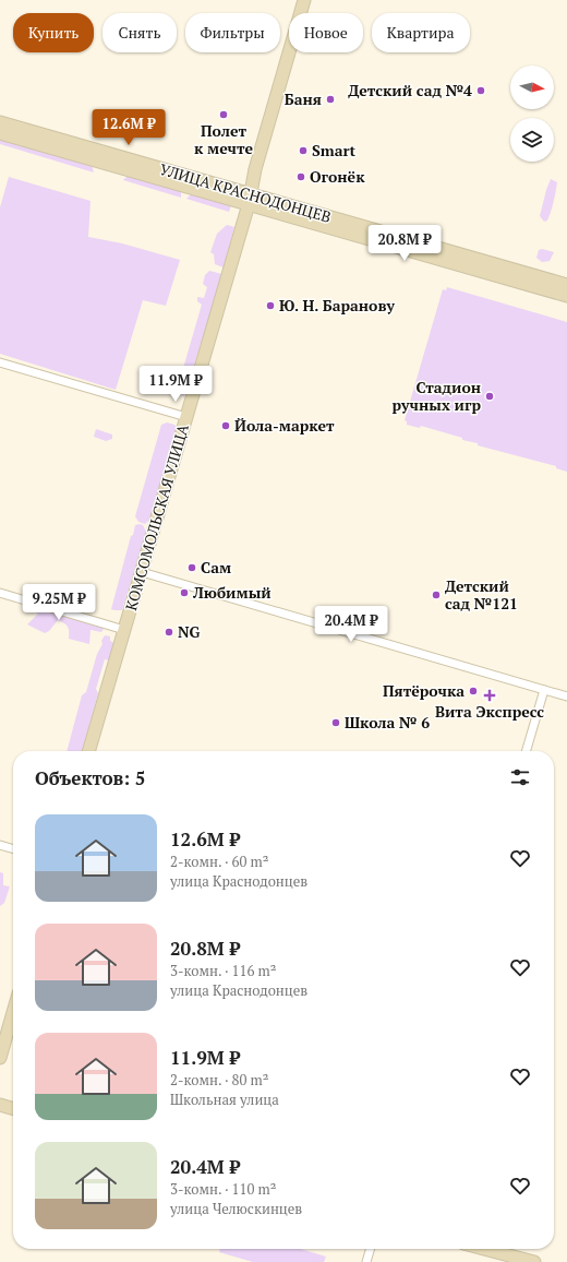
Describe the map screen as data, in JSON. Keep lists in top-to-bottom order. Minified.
{"streets":{"main road":["УЛИЦА КРАСНОДОНЦЕВ","КОМСОМОЛЬСКАЯ УЛИЦА"]},"crossings":[["УЛИЦА КРАСНОДОНЦЕВ","КОМСОМОЛЬСКАЯ УЛИЦА"]],"places":{"other":["Детский сад №4","Баня","Полет к мечте","Smart","Огонёк","Ю. Н. Баранову","Стадион ручных игр","Йола-маркет","Сам","Любимый","Детский сад №121","NG","Пятёрочка","Школа № 6"],"health":["Вита Экспресс"]},"north":"right","page":{"chip":["Купить","Снять","Фильтры","Новое","Квартира"],"price":["12.6M ₽","20.8M ₽","11.9M ₽","9.25M ₽","20.4M ₽"],"heading":"Объектов: 5","list":[{"name":"12.6M ₽","note":"2-комн. · 60 m² · улица Краснодонцев"},{"name":"20.8M ₽","note":"3-комн. · 116 m² · улица Краснодонцев"},{"name":"11.9M ₽","note":"2-комн. · 80 m² · Школьная улица"},{"name":"20.4M ₽","note":"3-комн. · 110 m² · улица Челюскинцев"}]}}
